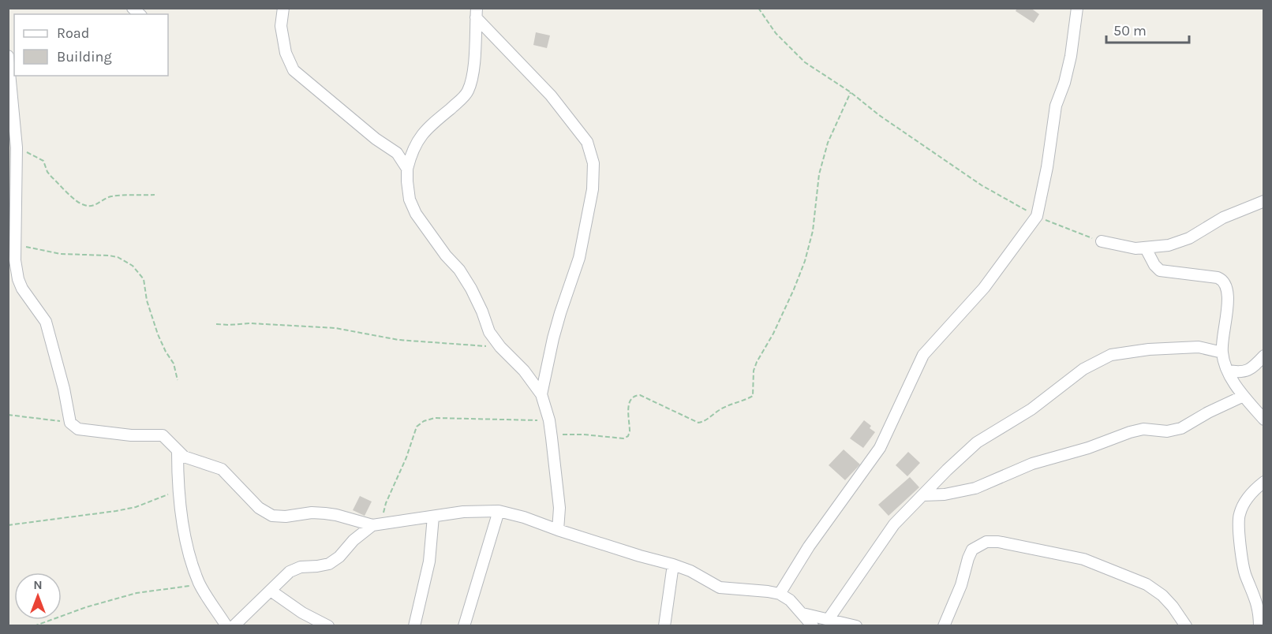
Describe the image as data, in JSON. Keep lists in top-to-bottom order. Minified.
{"legend":["Road","Building"],"scale_bar":"50 m","north":"top"}
